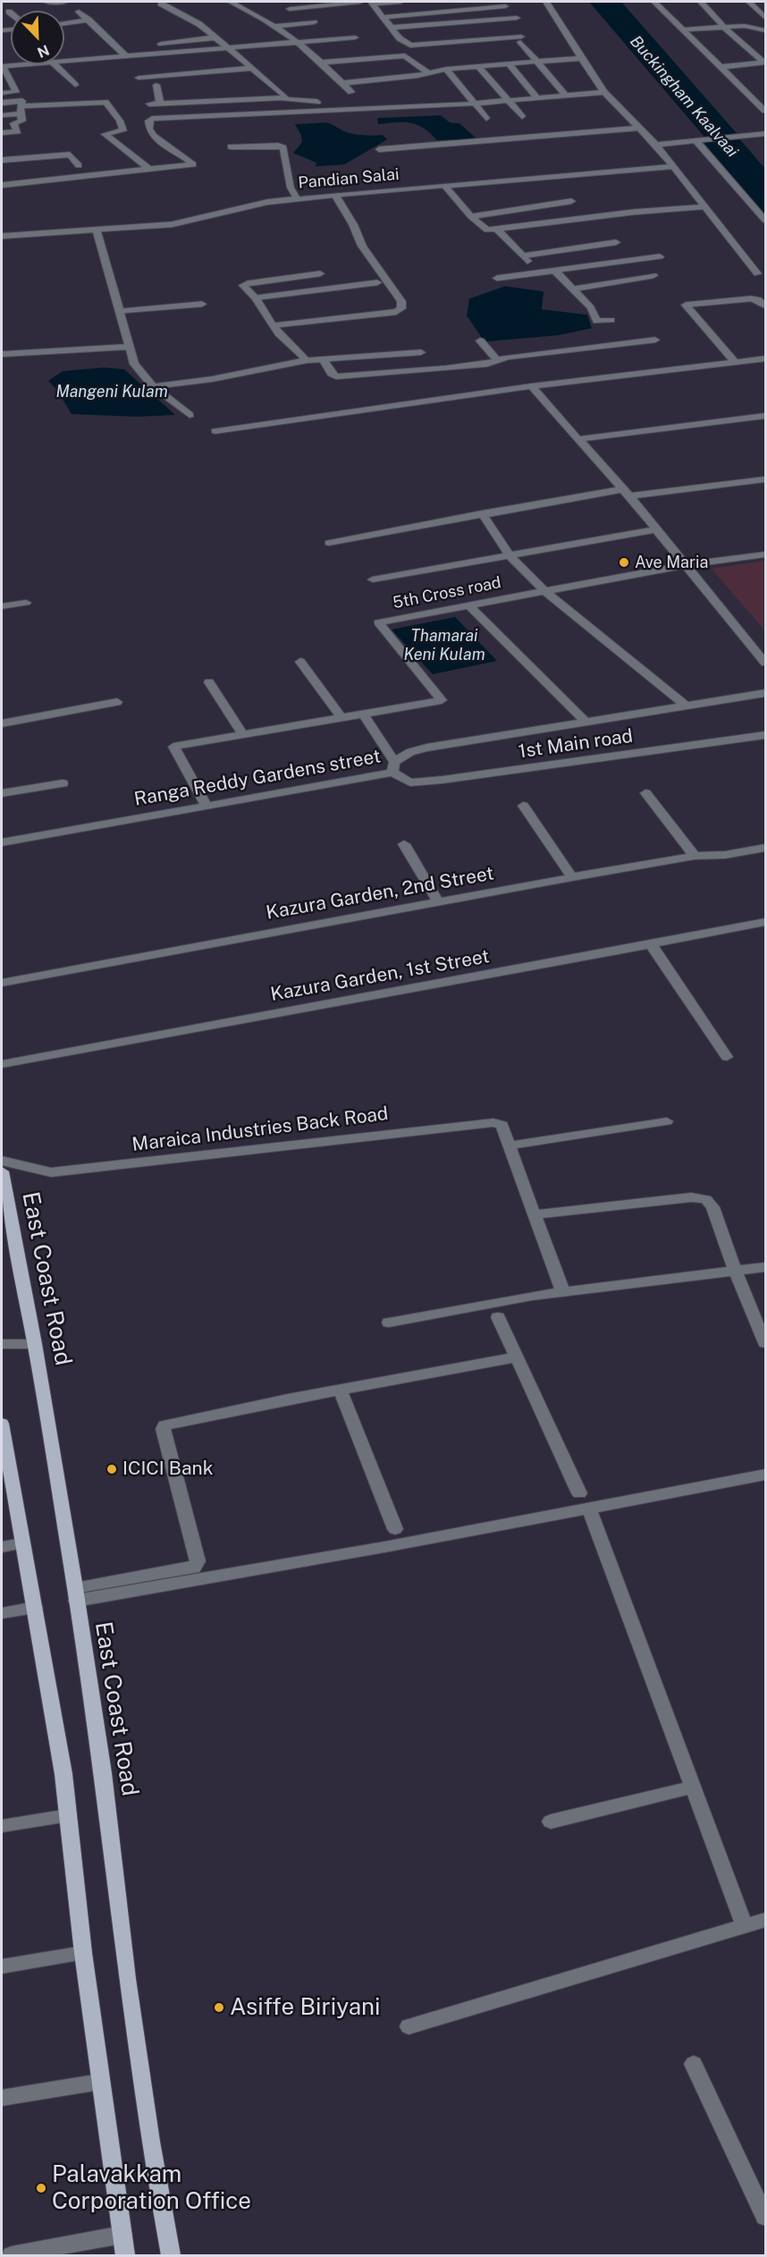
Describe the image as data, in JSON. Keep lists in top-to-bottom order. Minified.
{"streets":{"main road":["East Coast Road"],"street":["Pandian Salai","5th Cross road","1st Main road","Ranga Reddy Gardens street","Kazura Garden, 2nd Street","Kazura Garden, 1st Street","Maraica Industries Back Road"]},"crossings":[["5th Cross road","Ranga Reddy Gardens street"],["1st Main road","Ranga Reddy Gardens street"]],"water":["Buckingham Kaalvaai","Mangeni Kulam","Thamarai Keni Kulam"],"places":["Ave Maria","ICICI Bank","Asiffe Biriyani","Palavakkam Corporation Office"],"north":"bottom right"}
